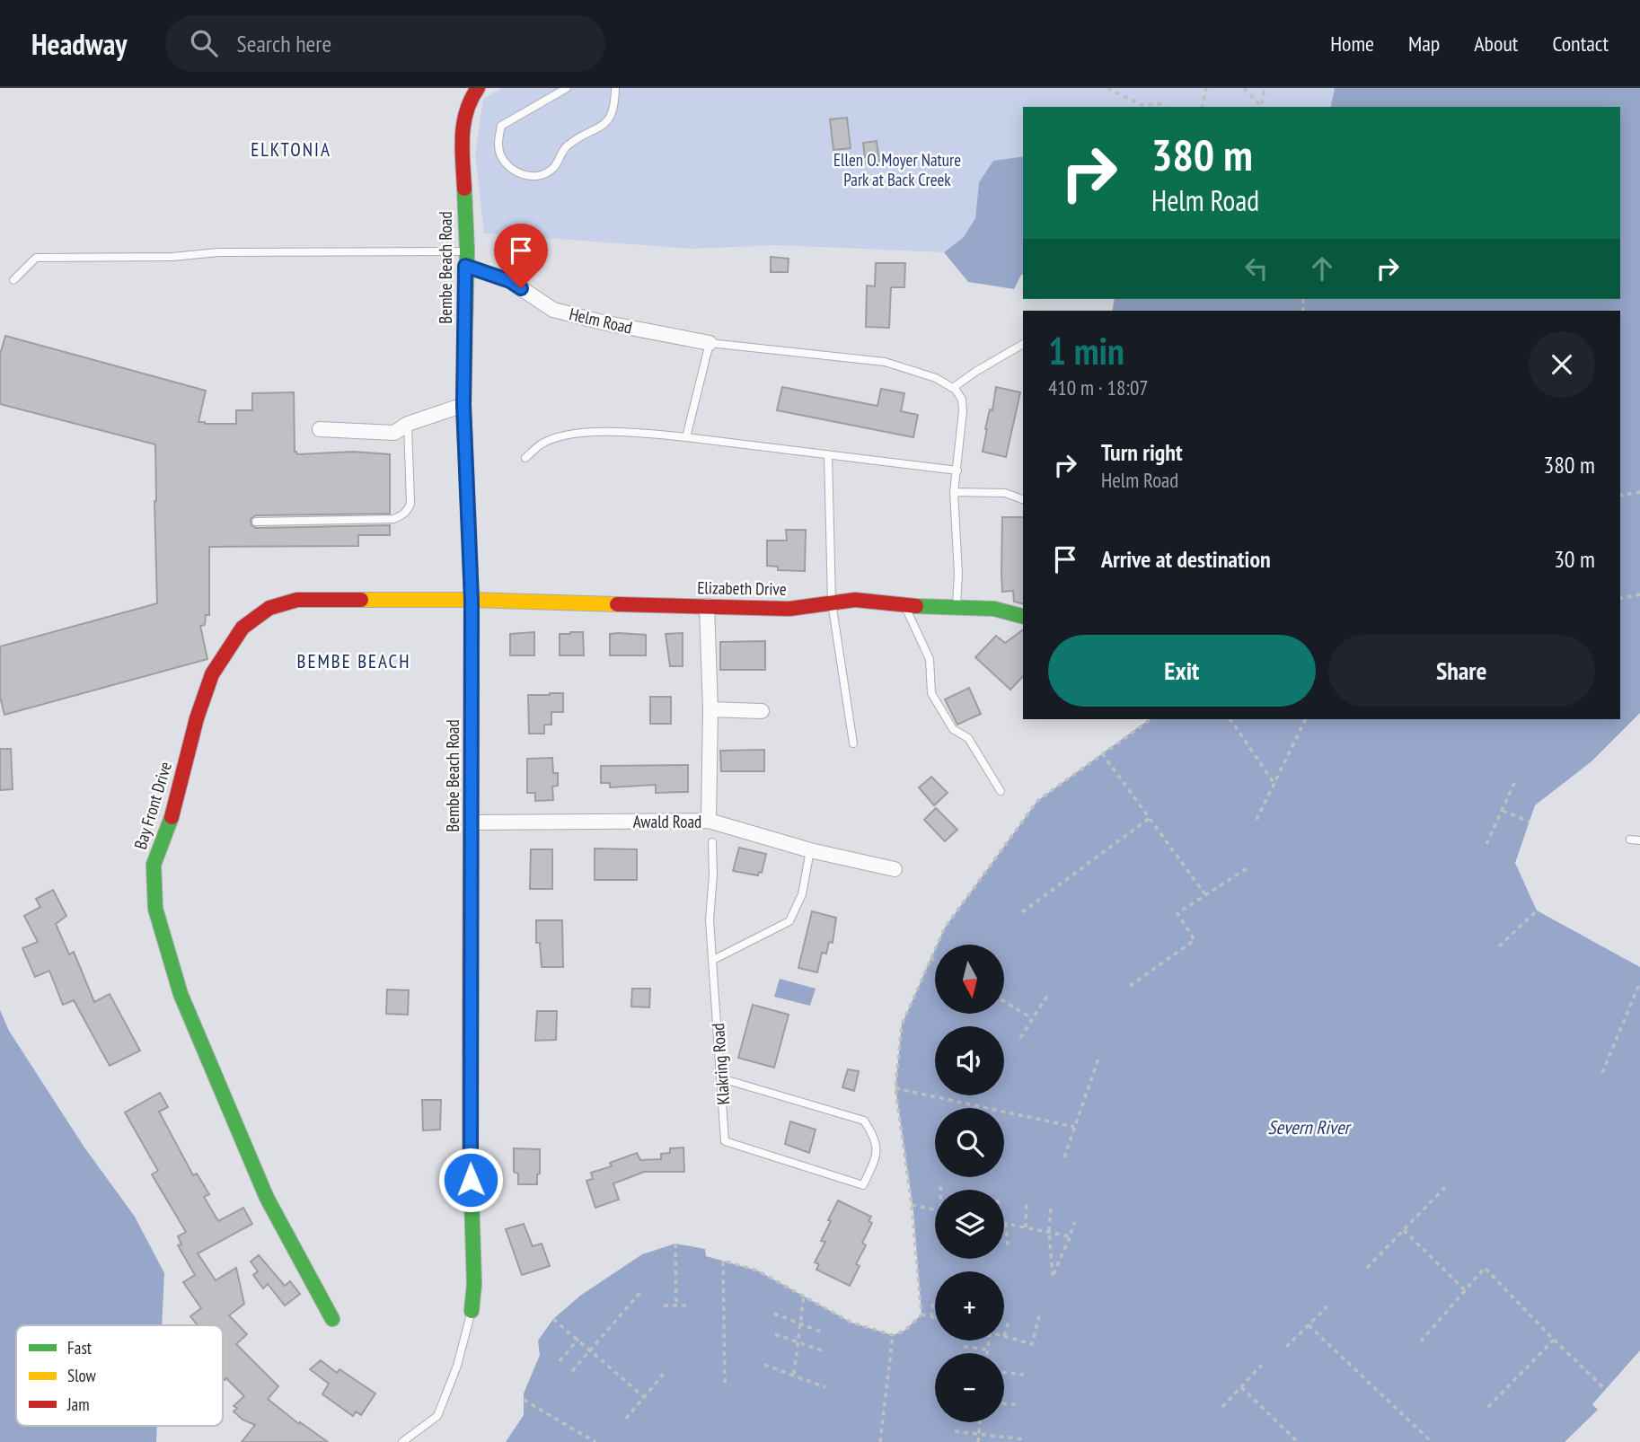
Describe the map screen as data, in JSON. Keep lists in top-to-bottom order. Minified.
{"streets":{"street":["Bembe Beach Road","Helm Road","Elizabeth Drive","Bay Front Drive","Awald Road"],"lane":["Klakring Road"]},"crossings":[["Bembe Beach Road","Helm Road"],["Bembe Beach Road","Elizabeth Drive"],["Bembe Beach Road","Bay Front Drive"],["Bembe Beach Road","Awald Road"],["Elizabeth Drive","Bay Front Drive"]],"districts":["ELKTONIA","BEMBE BEACH"],"water":["Severn River"],"parks":["Ellen O. Moyer Nature Park at Back Creek"],"legend":["Fast","Slow","Jam"],"north":"bottom","page":{"header":"Headway","search":"Search here","nav":["Home","Map","About","Contact"],"turn":["380 m","Helm Road"],"heading":["1 min","410 m · 18:07"],"list":[{"name":"Turn right","note":"Helm Road","value":"380 m"},{"name":"Arrive at destination","value":"30 m"}],"buttons":["Exit","Share"],"map_buttons":["+","−"]}}
